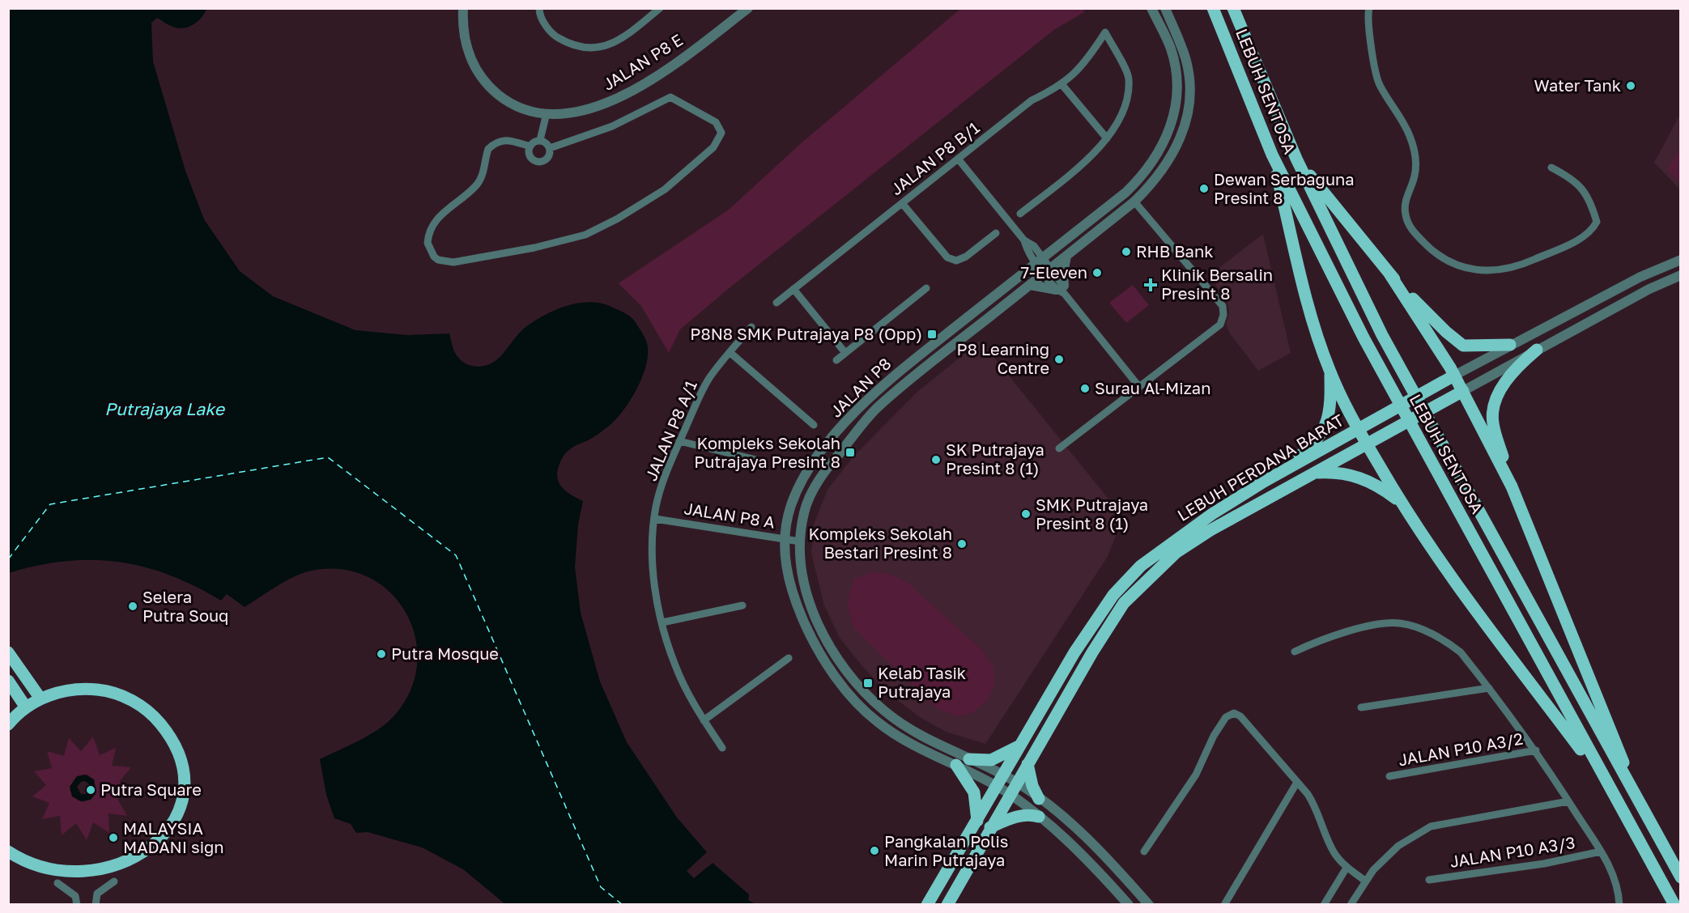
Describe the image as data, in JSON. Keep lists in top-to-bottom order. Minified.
{"streets":{"main road":["LEBUH SENTOSA","LEBUH PERDANA BARAT"],"street":["JALAN P8 E","JALAN P8 B/1","JALAN P8","JALAN P8 A/1","JALAN P8 A","JALAN P10 A3/2","JALAN P10 A3/3"]},"crossings":[["JALAN P8","LEBUH PERDANA BARAT"],["JALAN P8","JALAN P8 A"],["JALAN P8 A/1","JALAN P8 A"]],"water":["Putrajaya Lake"],"places":{"other":["Water Tank","Dewan Serbaguna Presint 8","RHB Bank","7-Eleven","P8 Learning Centre","Surau Al-Mizan","SK Putrajaya Presint 8 (1)","SMK Putrajaya Presint 8 (1)","Kompleks Sekolah Bestari Presint 8","Selera Putra Souq","Putra Mosque","Putra Square","MALAYSIA MADANI sign","Pangkalan Polis Marin Putrajaya"],"health":["Klinik Bersalin Presint 8"],"transit":["P8N8 SMK Putrajaya P8 (Opp)","Kompleks Sekolah Putrajaya Presint 8","Kelab Tasik Putrajaya"]}}
